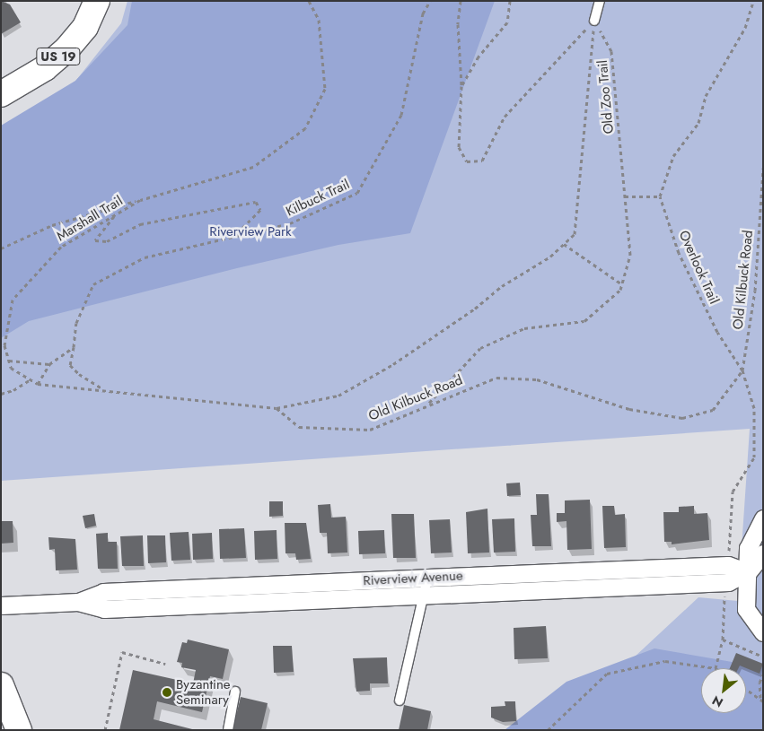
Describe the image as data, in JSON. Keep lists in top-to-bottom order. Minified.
{"streets":{"main road":["US 19"],"street":["Riverview Avenue"],"path":["Old Zoo Trail","Kilbuck Trail","Marshall Trail","Overlook Trail","Old Kilbuck Road"]},"crossings":[["Old Zoo Trail","Old Kilbuck Road"],["Overlook Trail","Old Kilbuck Road"]],"parks":["Riverview Park"],"places":["Byzantine Seminary"],"north":"bottom left"}
